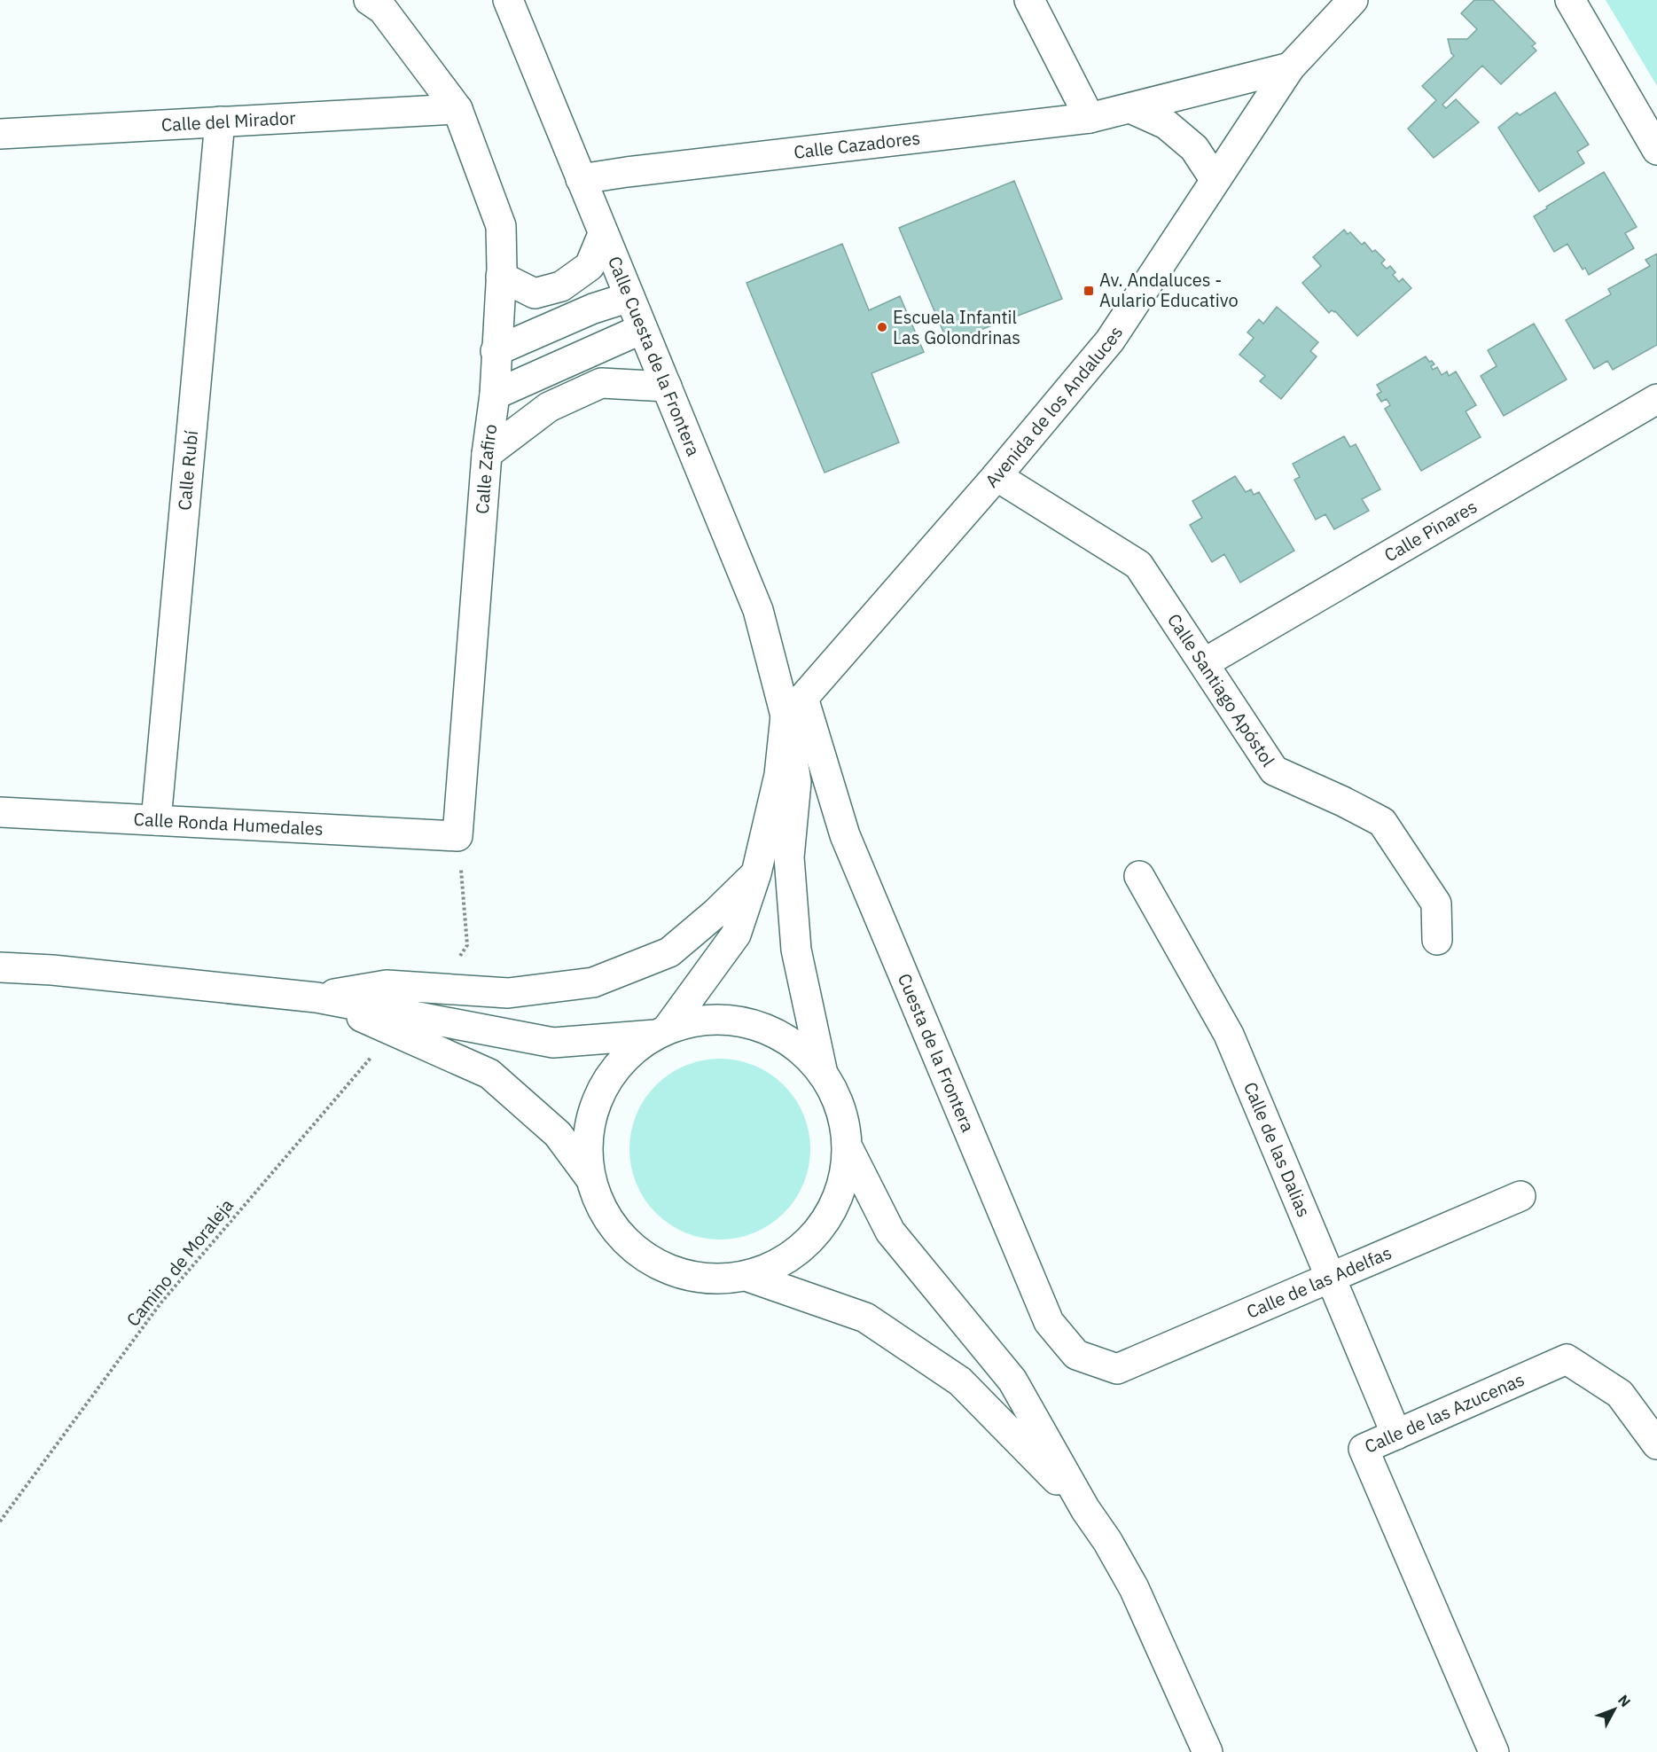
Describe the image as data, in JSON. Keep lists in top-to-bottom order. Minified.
{"streets":{"street":["Calle del Mirador","Calle Cazadores","Calle Cuesta de la Frontera","Avenida de los Andaluces","Calle Zafiro","Calle Rubí","Calle Pinares","Calle Santiago Apóstol","Calle Ronda Humedales","Cuesta de la Frontera","Calle de las Dalias","Calle de las Adelfas","Calle de las Azucenas"],"path":["Camino de Moraleja"]},"crossings":[["Calle del Mirador","Calle Zafiro"],["Calle del Mirador","Calle Rubí"],["Calle Cazadores","Calle Cuesta de la Frontera"],["Calle Cazadores","Avenida de los Andaluces"],["Calle Cuesta de la Frontera","Avenida de los Andaluces"],["Calle Cuesta de la Frontera","Cuesta de la Frontera"],["Avenida de los Andaluces","Calle Santiago Apóstol"],["Avenida de los Andaluces","Cuesta de la Frontera"],["Calle Zafiro","Calle Ronda Humedales"],["Calle Rubí","Calle Ronda Humedales"],["Calle Pinares","Calle Santiago Apóstol"],["Cuesta de la Frontera","Calle de las Adelfas"],["Calle de las Dalias","Calle de las Adelfas"],["Calle de las Dalias","Calle de las Azucenas"]],"places":{"transit":["Av. Andaluces - Aulario Educativo"],"other":["Escuela Infantil Las Golondrinas"]},"north":"top right"}
